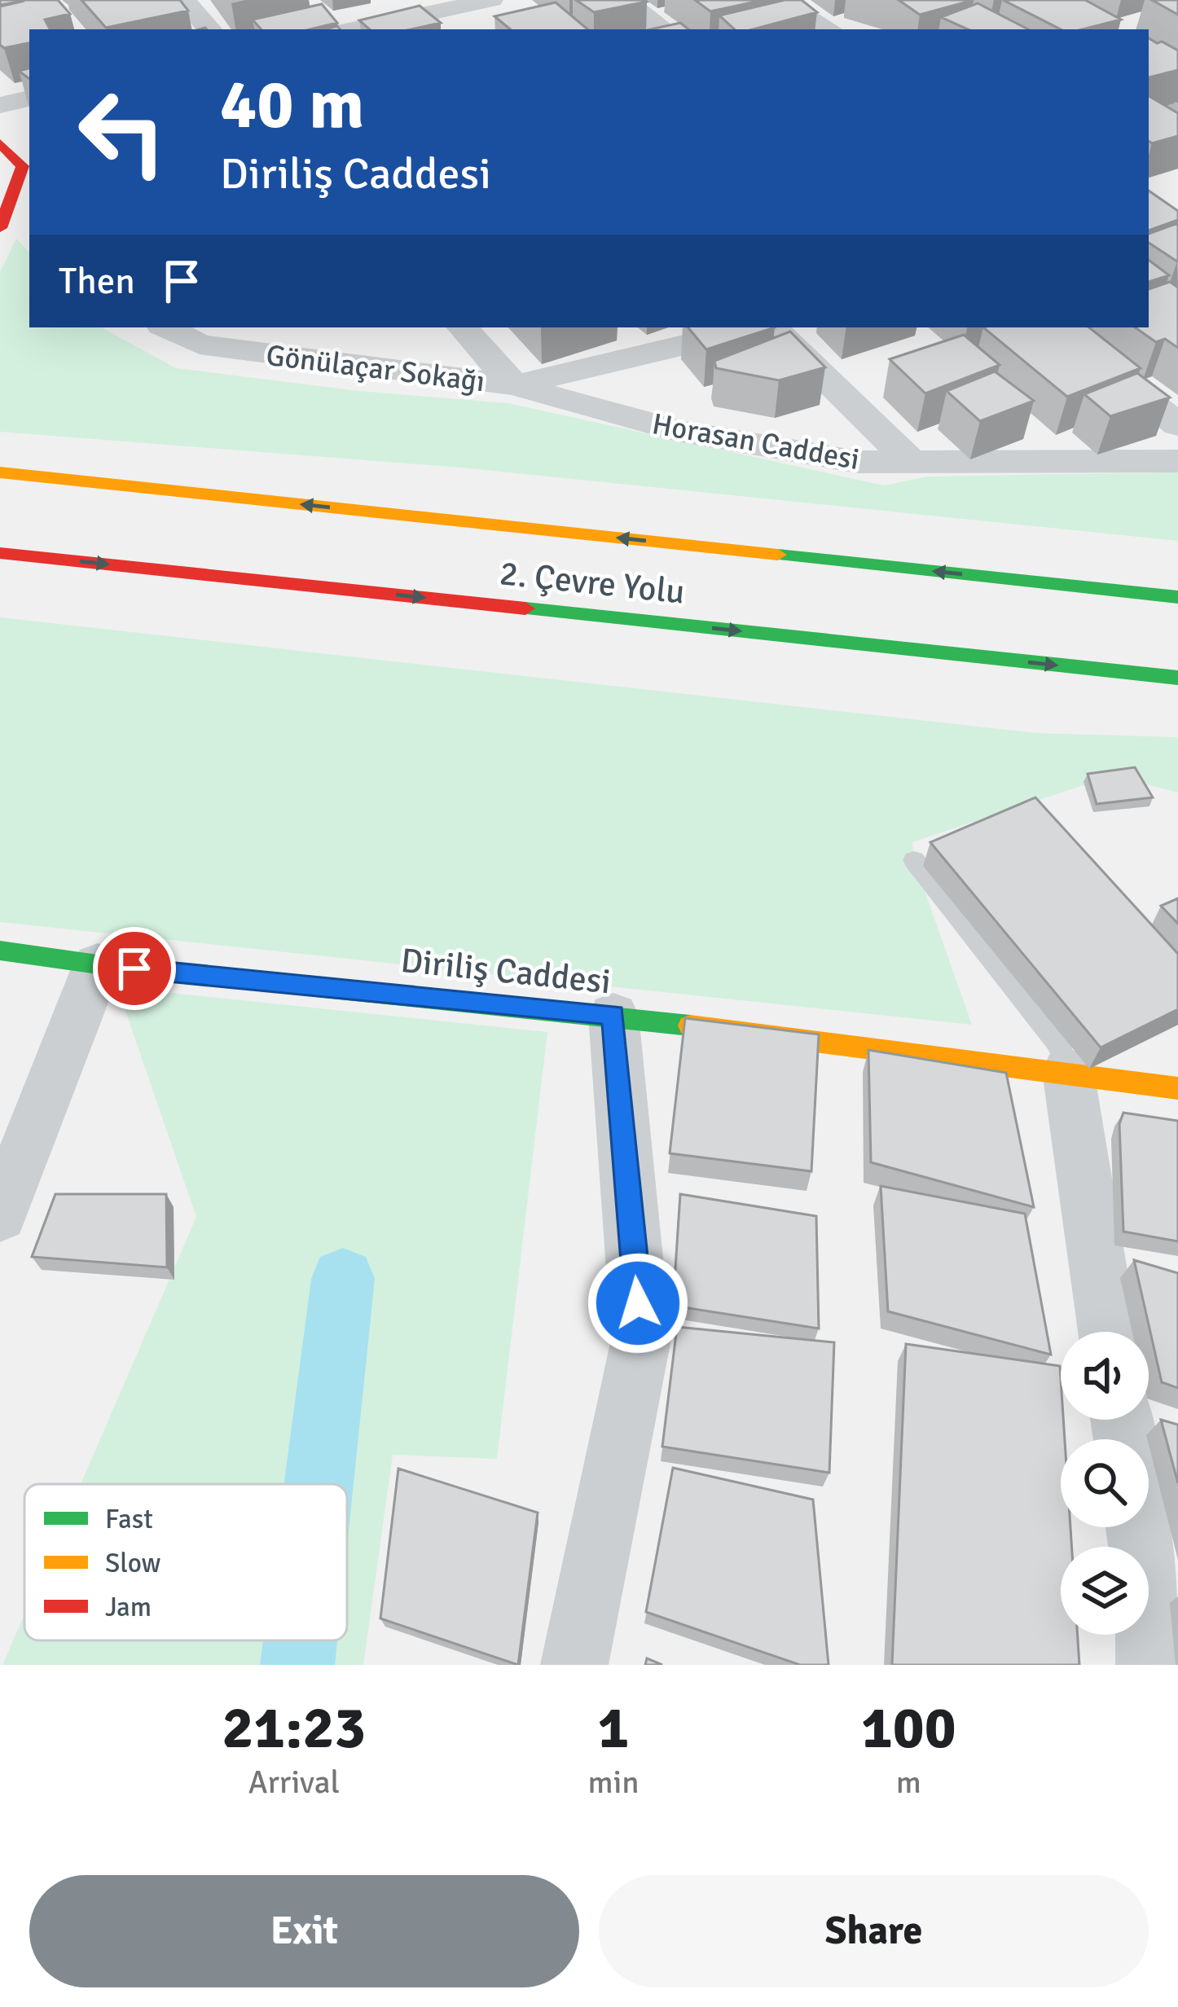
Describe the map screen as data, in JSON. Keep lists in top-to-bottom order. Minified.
{"streets":{"main road":["2. Çevre Yolu","Diriliş Caddesi"],"street":["Gönülaçar Sokağı","Horasan Caddesi"]},"crossings":[["Gönülaçar Sokağı","Horasan Caddesi"]],"legend":["Fast","Slow","Jam"],"page":{"turn":["40 m","Diriliş Caddesi"],"then":"Then","eta":["21:23","Arrival","1","min","100","m"],"buttons":["Exit","Share"]}}
